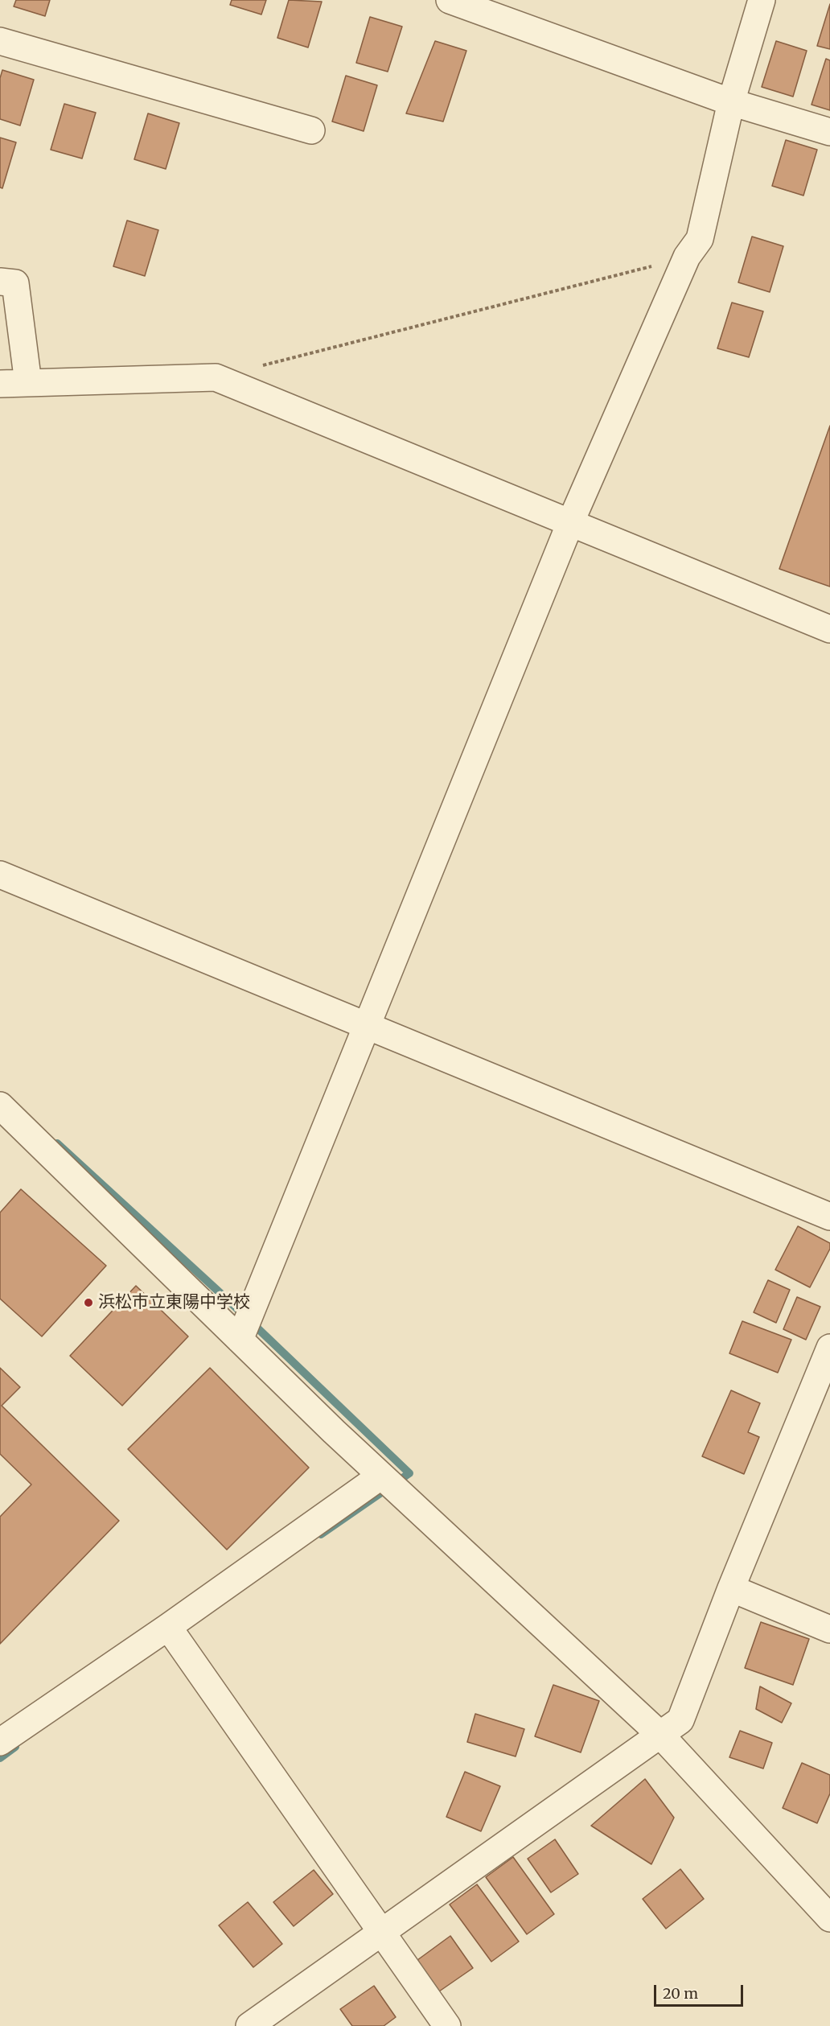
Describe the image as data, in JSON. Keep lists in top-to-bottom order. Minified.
{"places":["浜松市立東陽中学校"],"scale_bar":"20 m"}
